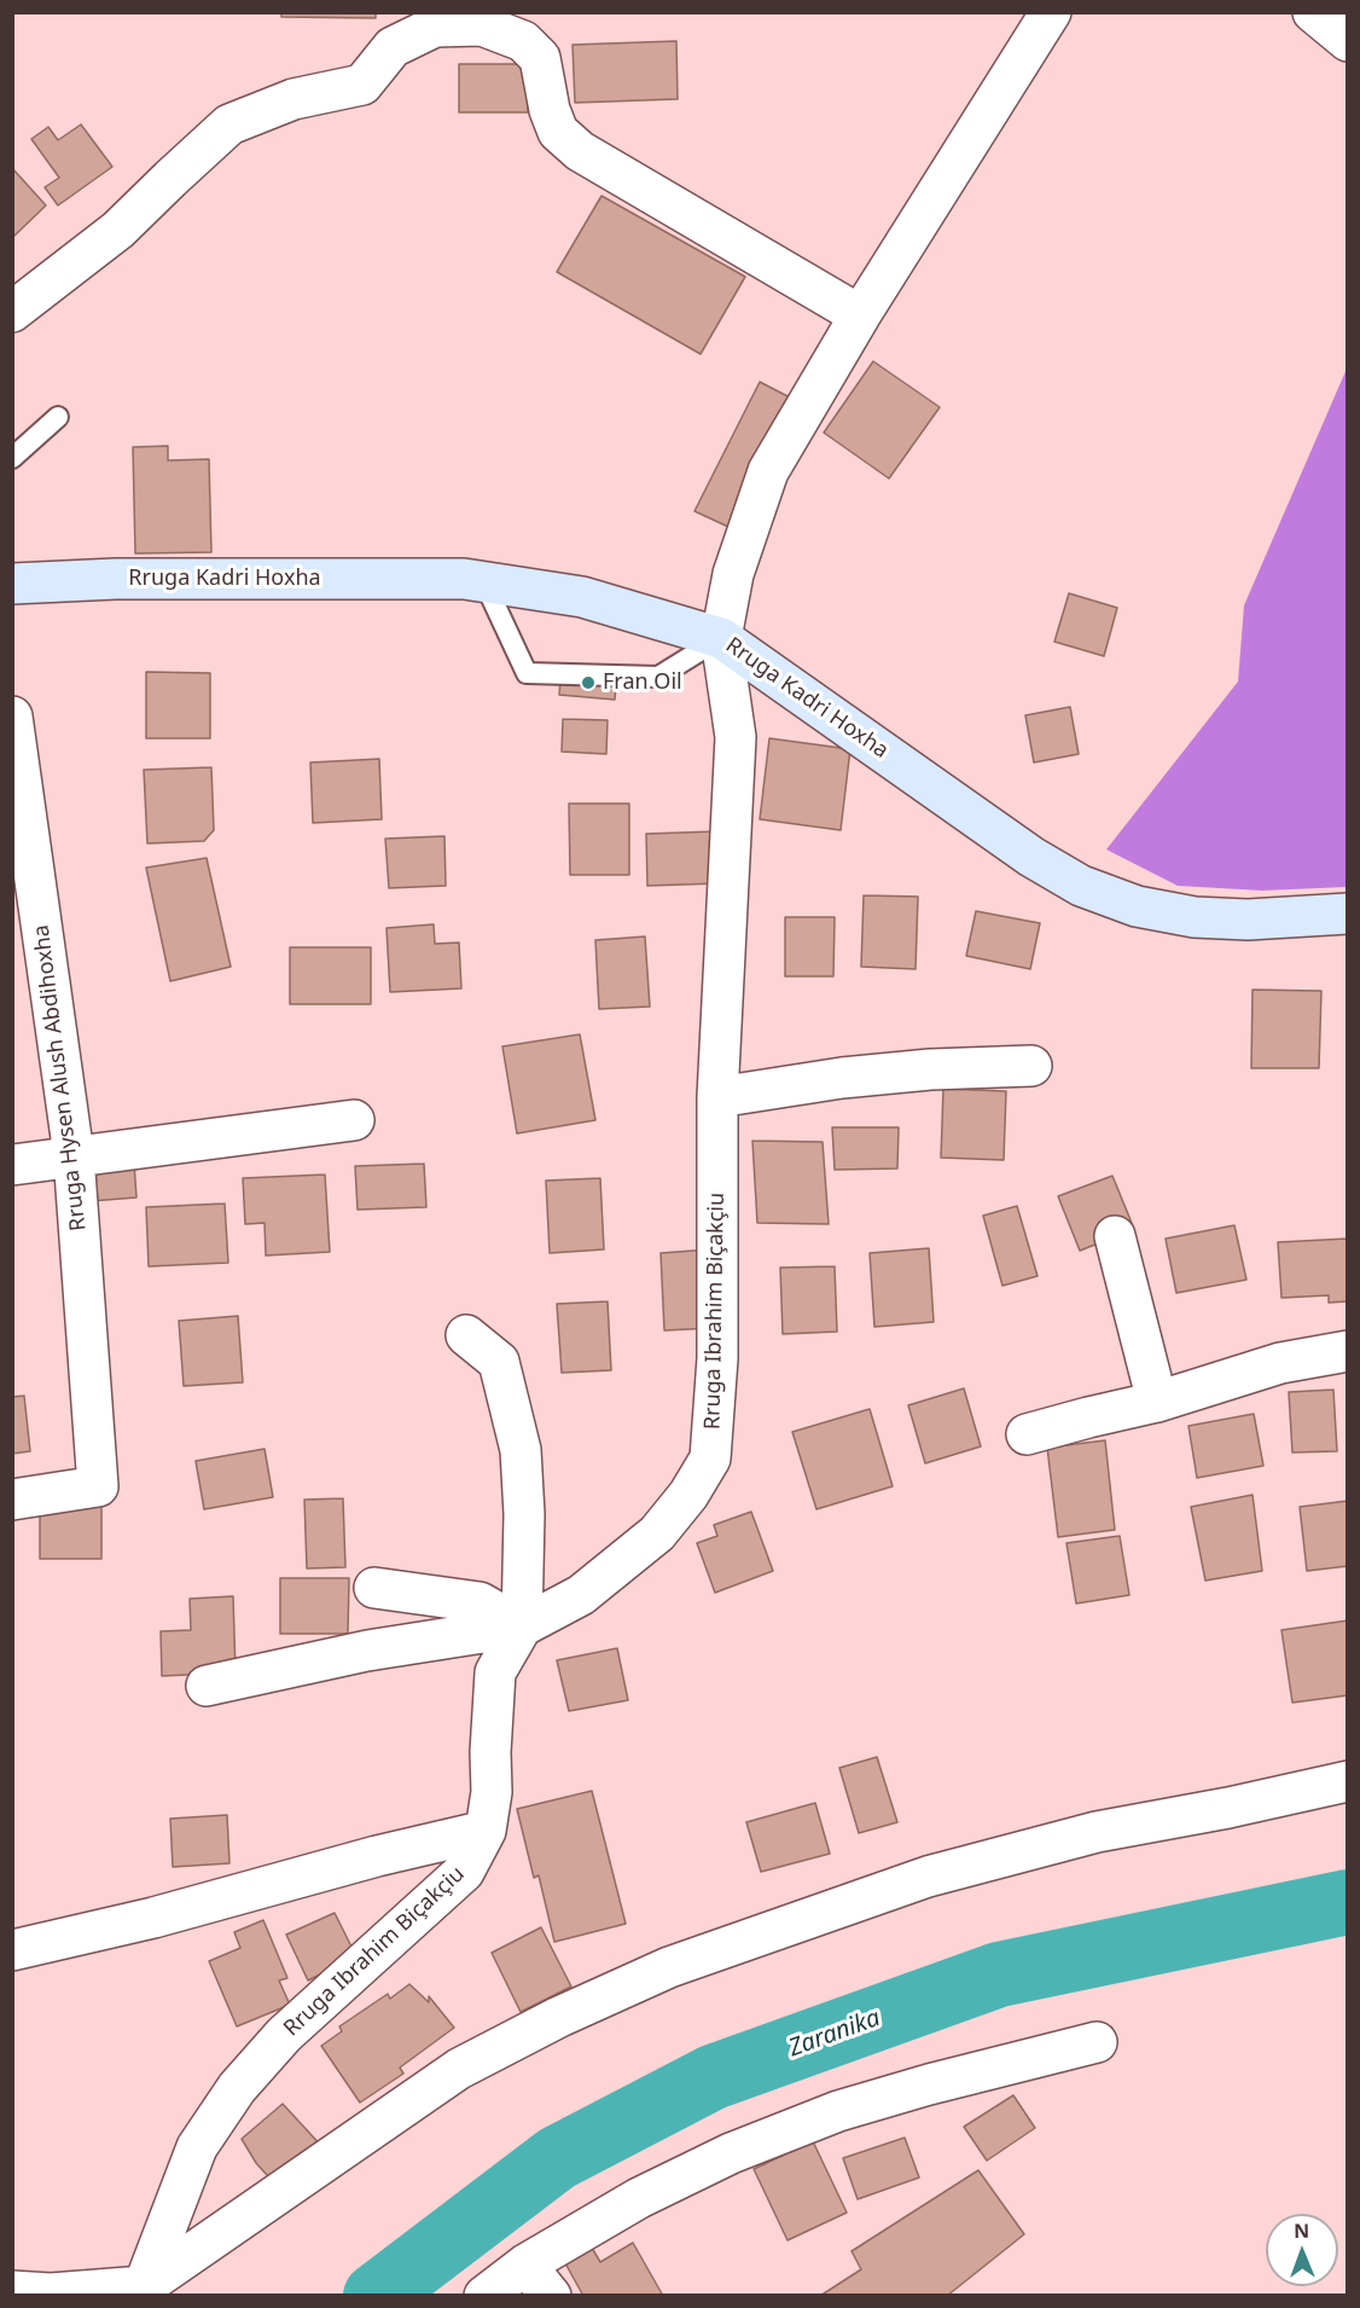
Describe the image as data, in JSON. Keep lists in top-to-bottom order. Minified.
{"streets":{"main road":["Rruga Kadri Hoxha"],"street":["Rruga Hysen Alush Abdihoxha","Rruga Ibrahim Biçakçiu"]},"crossings":[["Rruga Kadri Hoxha","Rruga Ibrahim Biçakçiu"]],"water":["Zaranika"],"places":["Fran Oil"],"north":"top"}
